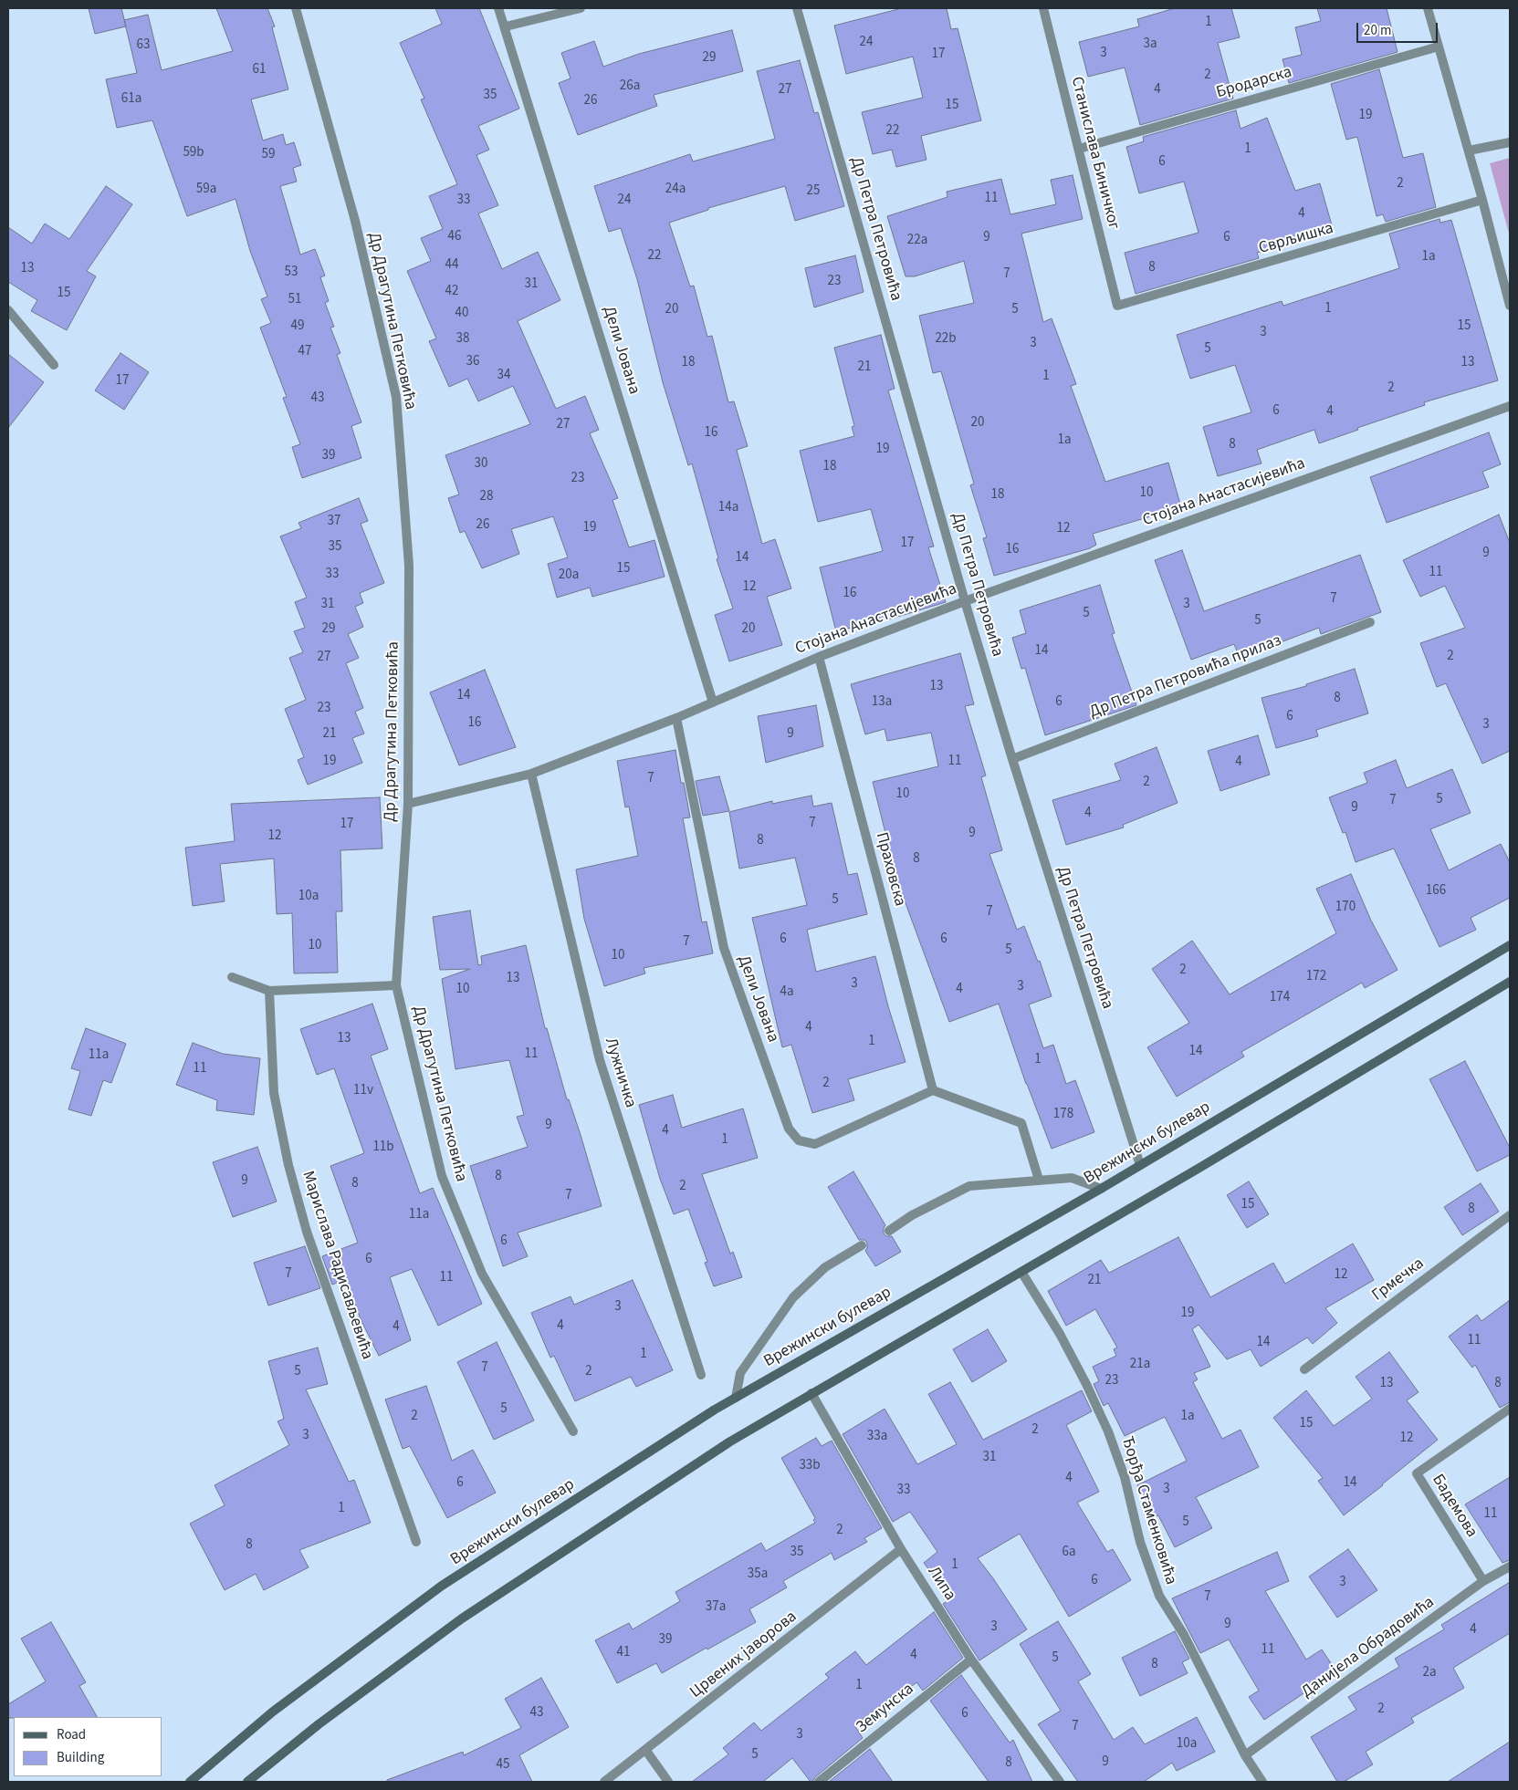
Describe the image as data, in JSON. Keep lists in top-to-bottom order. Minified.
{"streets":{"main road":["Врежински булевар"],"street":["Бродарска","Станислава Биничког","Др Петра Петровића","Сврљишка","Др Драгутина Петковића","Дели Јована","Стојана Анастасијевића","Др Петра Петровића прилаз","Праховска","Лужничка","Марислава Радисављевића","Грмечка","Бадемова","Ђорђа Стаменковића","Липа","Данијела Обрадовића","Црвених јаворова","Земунска"]},"crossings":[["Бродарска","Станислава Биничког"],["Станислава Биничког","Сврљишка"],["Др Петра Петровића","Стојана Анастасијевића"],["Др Петра Петровића","Др Петра Петровића прилаз"],["Др Петра Петровића","Врежински булевар"],["Др Драгутина Петковића","Стојана Анастасијевића"],["Дели Јована","Стојана Анастасијевића"],["Дели Јована","Праховска"],["Стојана Анастасијевића","Праховска"],["Стојана Анастасијевића","Лужничка"],["Бадемова","Данијела Обрадовића"],["Ђорђа Стаменковића","Данијела Обрадовића"],["Липа","Црвених јаворова"],["Липа","Земунска"]],"house_numbers":["1","24","3a","63","3","17","29","61","2","26a","27","4","35","61a","26","15","19","22","1","59b","59","6","2","59a","24a","25","11","33","24","4","46","9","6","22a","22","1a","44","8","13","53","7","23","31","42","15","51","1","20","5","40","49","15","3","38","22b","3","5","47","36","18","13","21","34","1","17","2","43","6","4","20","27","16","1a","8","19","39","30","18","23","10","18","28","14a","37","26","19","12","17","35","16","9","14","15","11","33","20a","12","16","7","31","3","5","5","29","20","14","2","27","13","14","8","13a","6","23","6","16","3","21","9","19","11","4","7","2","10","5","7","9","4","7","17","9","12","8","8","166","10a","5","170","7","6","6","7","10","5","10","2","172","13","3","3","10","4","4a","174","4","13","1","14","11","11a","1","11","2","11v","178","9","4","1","11b","8","9","8","2","7","15","8","11a","6","6","7","12","11","21","3","19","4","4","11","14","1","21a","7","5","2","23","13","8","5","2","1a","15","2","3","33a","12","31","33b","4","6","14","3","33","1","11","5","2","8","35","6a","1","35a","6","3","7","37a","9","3","4","39","11","41","4","5","8","2a","1","2","43","6","7","3","10a","5","9","8","45"],"legend":["Road","Building"],"scale_bar":"20 m"}
